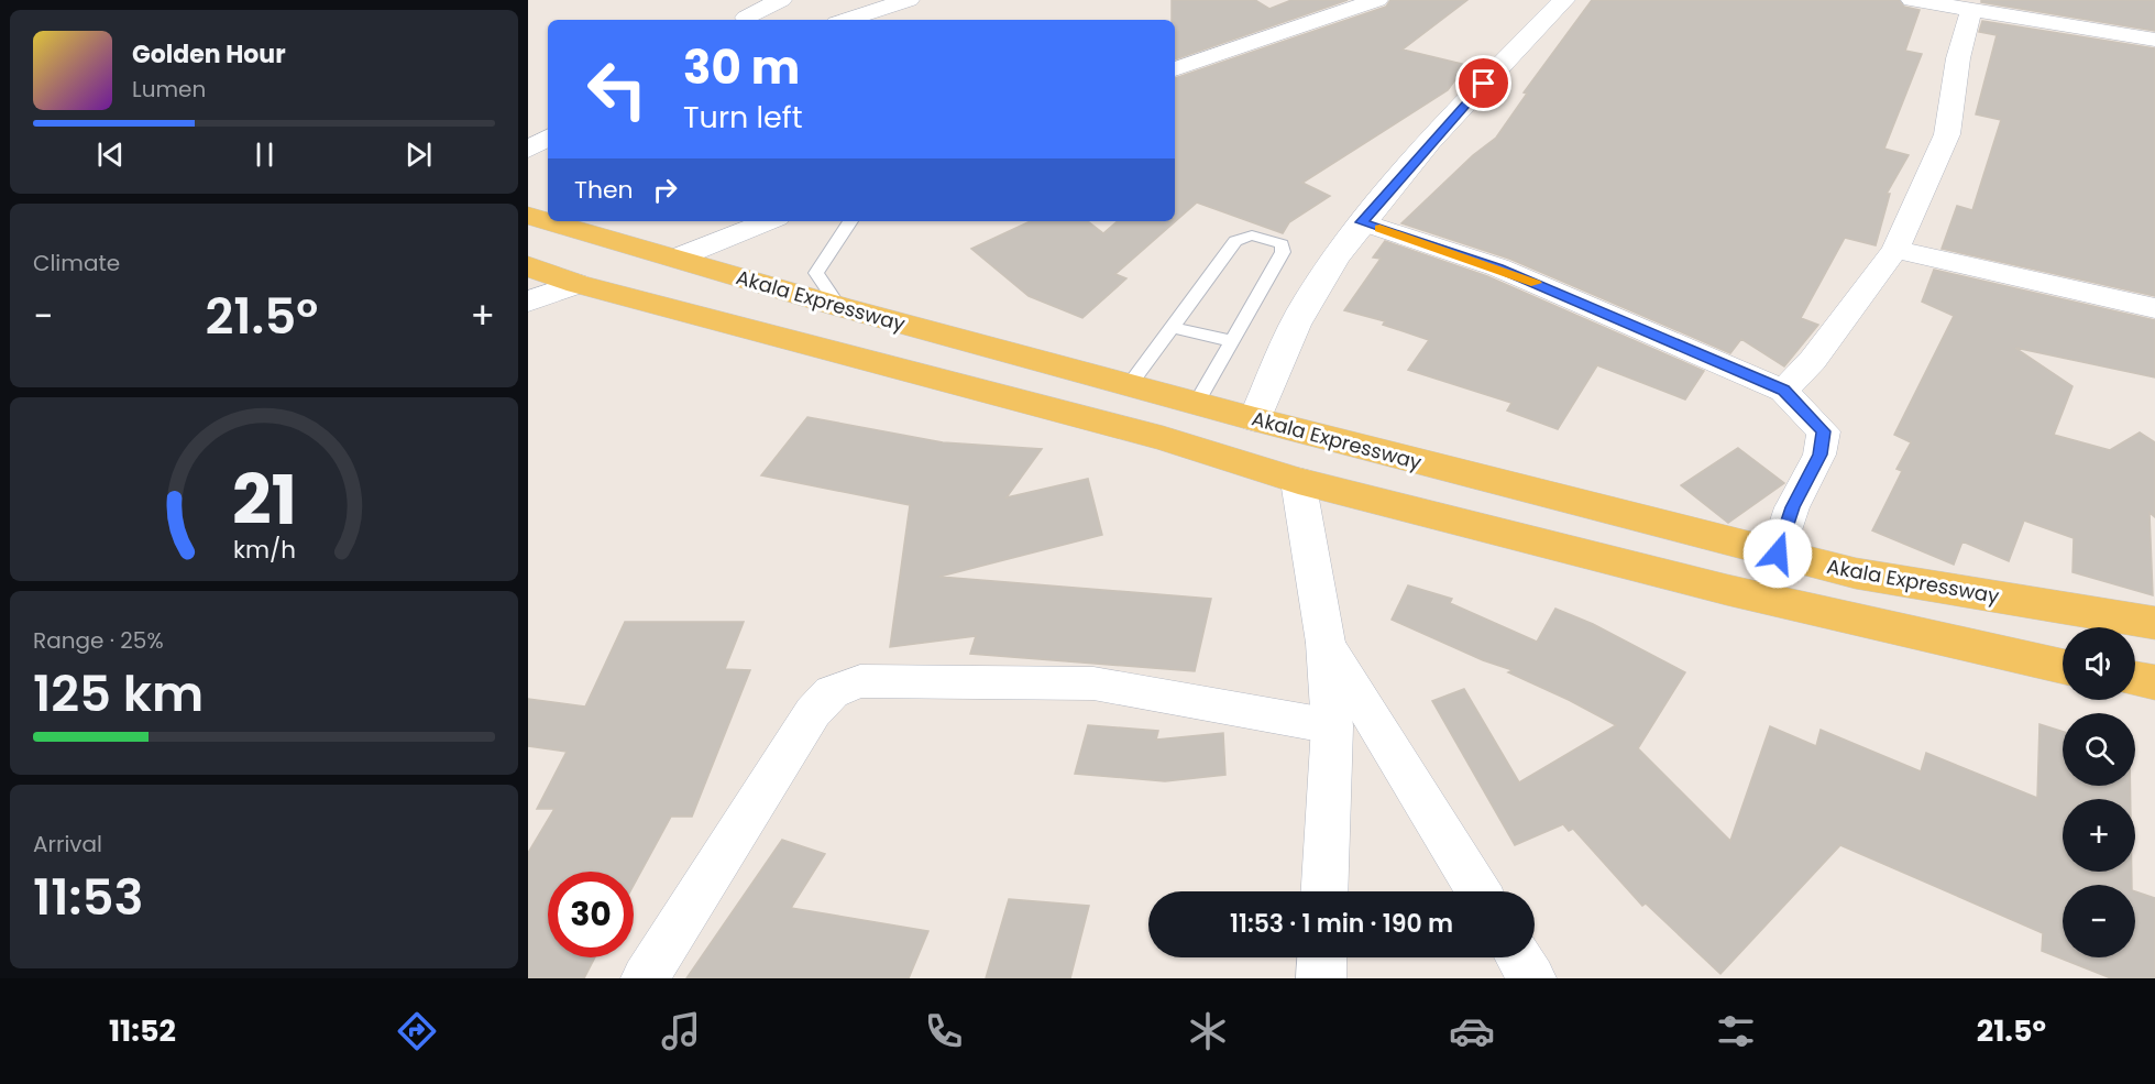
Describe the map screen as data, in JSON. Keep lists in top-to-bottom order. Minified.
{"streets":{"main road":["Akala Expressway"]},"page":{"turn":["30 m","Turn left"],"song":["Golden Hour","Lumen"],"then":"Then","tile":["Climate",["Range · 25%","125 km"],["Arrival","11:53"]],"heat":["−","21.5°","+"],"map_buttons":["+","−"],"limit":"30","trip":"11:53 · 1 min · 190 m","tabs":["11:52","21.5°"],"gauge":["21","km/h"]}}
